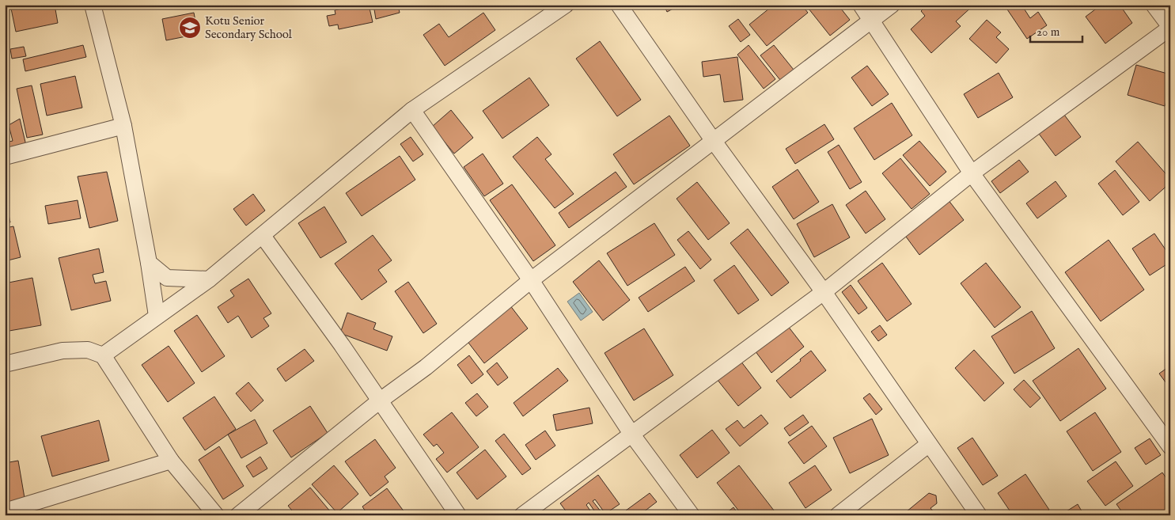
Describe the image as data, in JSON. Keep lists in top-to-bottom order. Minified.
{"places":{"school or university":["Kotu Senior Secondary School"]},"scale_bar":"20 m"}
